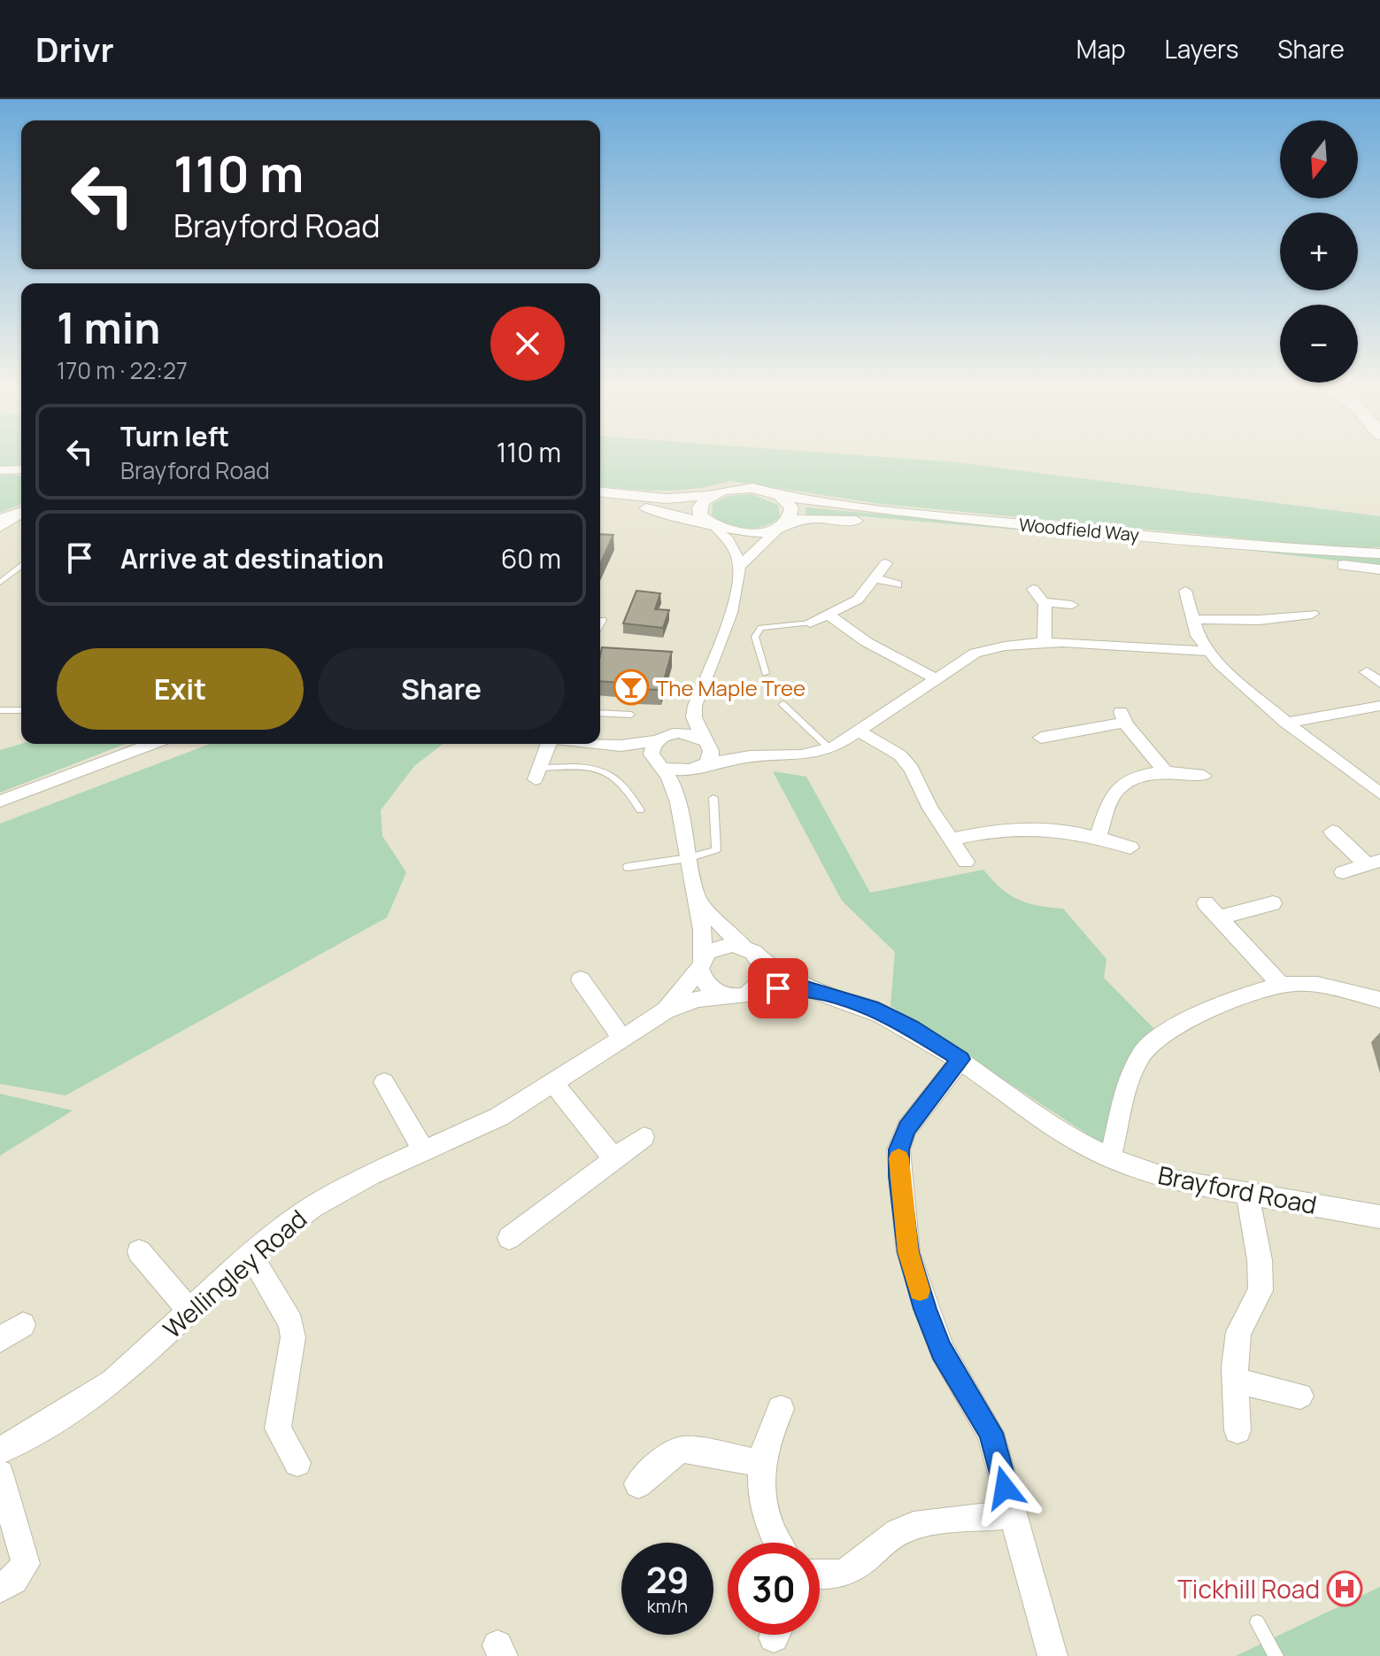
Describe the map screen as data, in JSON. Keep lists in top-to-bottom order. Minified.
{"streets":{"street":["Woodfield Way","Brayford Road","Wellingley Road"]},"crossings":[["Brayford Road","Wellingley Road"]],"places":{"bar":["The Maple Tree"],"hospital":["Tickhill Road"]},"north":"bottom","page":{"header":"Drivr","nav":["Map","Layers","Share"],"map_buttons":["+","−"],"turn":["110 m","Brayford Road"],"heading":["1 min","170 m · 22:27"],"list":[{"name":"Turn left","note":"Brayford Road","value":"110 m"},{"name":"Arrive at destination","value":"60 m"}],"buttons":["Exit","Share"],"speed":"29 km/h","limit":"30"}}
